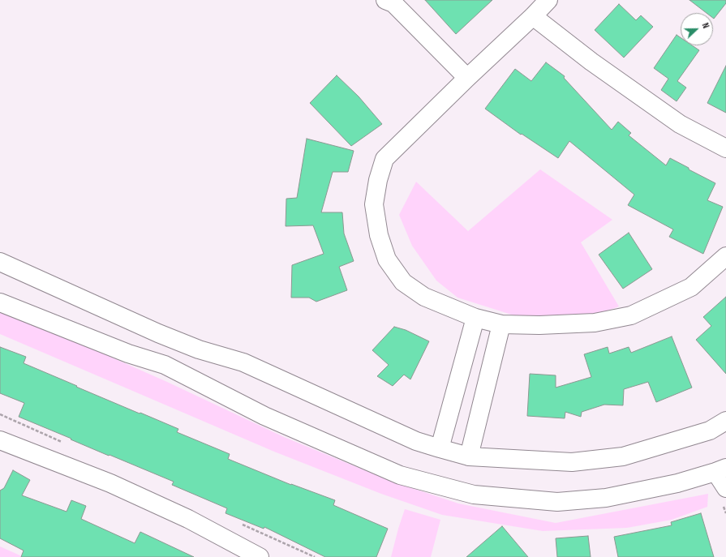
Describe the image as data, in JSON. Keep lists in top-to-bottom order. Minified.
{"north":"right"}
